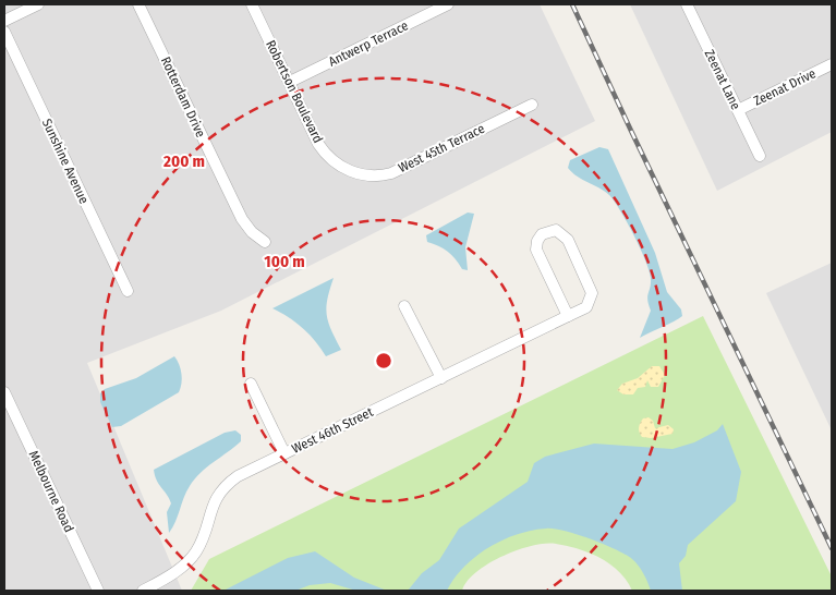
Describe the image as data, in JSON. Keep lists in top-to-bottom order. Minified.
{"streets":{"street":["Antwerp Terrace","Zeenat Lane","Zeenat Drive","Robertson Boulevard","Rotterdam Drive","West 45th Terrace","Sunshine Avenue","West 46th Street","Melbourne Road"]},"crossings":[["Antwerp Terrace","Robertson Boulevard"],["Zeenat Lane","Zeenat Drive"],["Robertson Boulevard","West 45th Terrace"]],"rings":["200 m","100 m"]}
